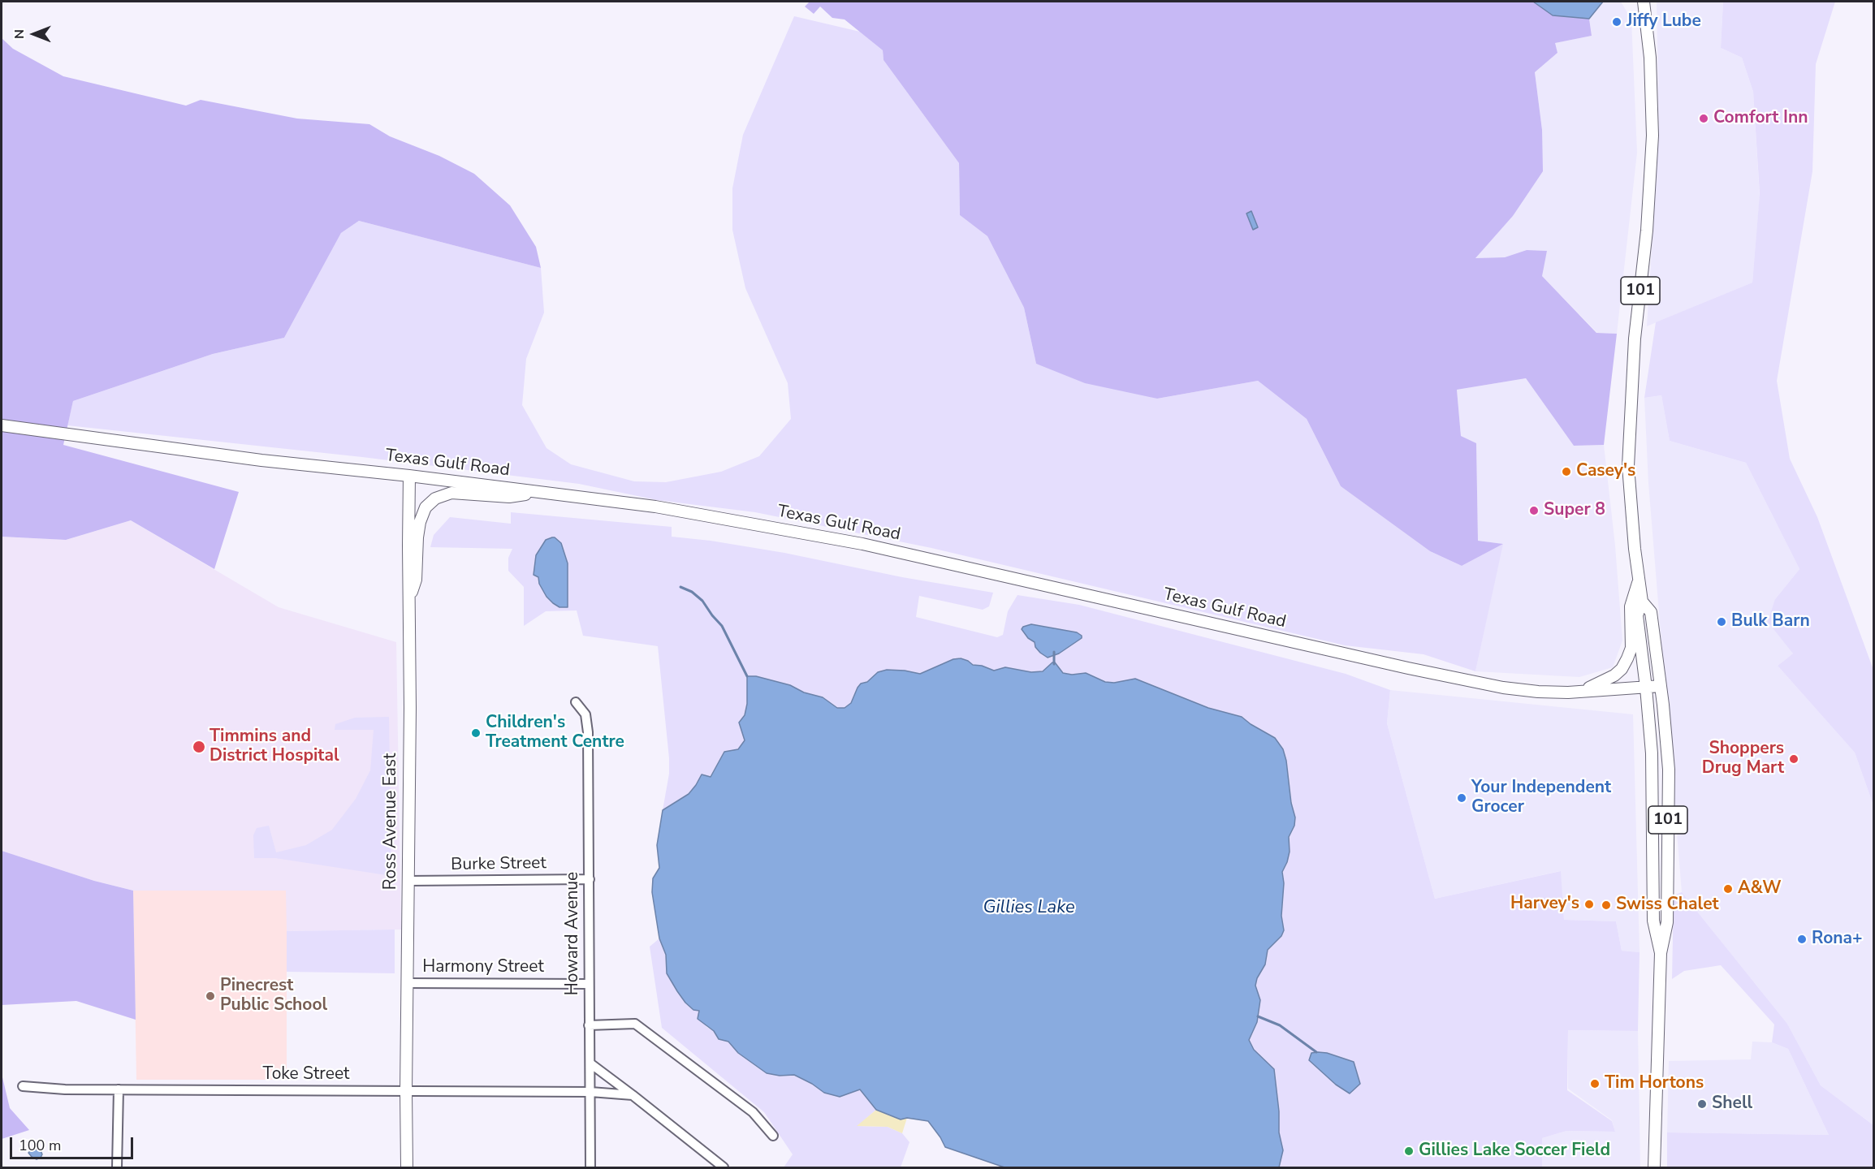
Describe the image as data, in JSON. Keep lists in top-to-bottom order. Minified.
{"streets":{"main road":["101","Texas Gulf Road","Ross Avenue East"],"street":["Burke Street","Howard Avenue","Harmony Street","Toke Street"]},"crossings":[["101","Texas Gulf Road"],["Texas Gulf Road","Ross Avenue East"],["Ross Avenue East","Burke Street"],["Ross Avenue East","Harmony Street"],["Ross Avenue East","Toke Street"],["Burke Street","Howard Avenue"],["Howard Avenue","Harmony Street"],["Howard Avenue","Toke Street"]],"water":["Gillies Lake"],"places":["Jiffy Lube","Comfort Inn","Casey's","Super 8","Bulk Barn","Children's Treatment Centre","Timmins and District Hospital","Shoppers Drug Mart","Your Independent Grocer","A&W","Harvey's","Swiss Chalet","Rona+","Pinecrest Public School","Tim Hortons","Shell","Gillies Lake Soccer Field"],"scale_bar":"100 m","north":"left"}
